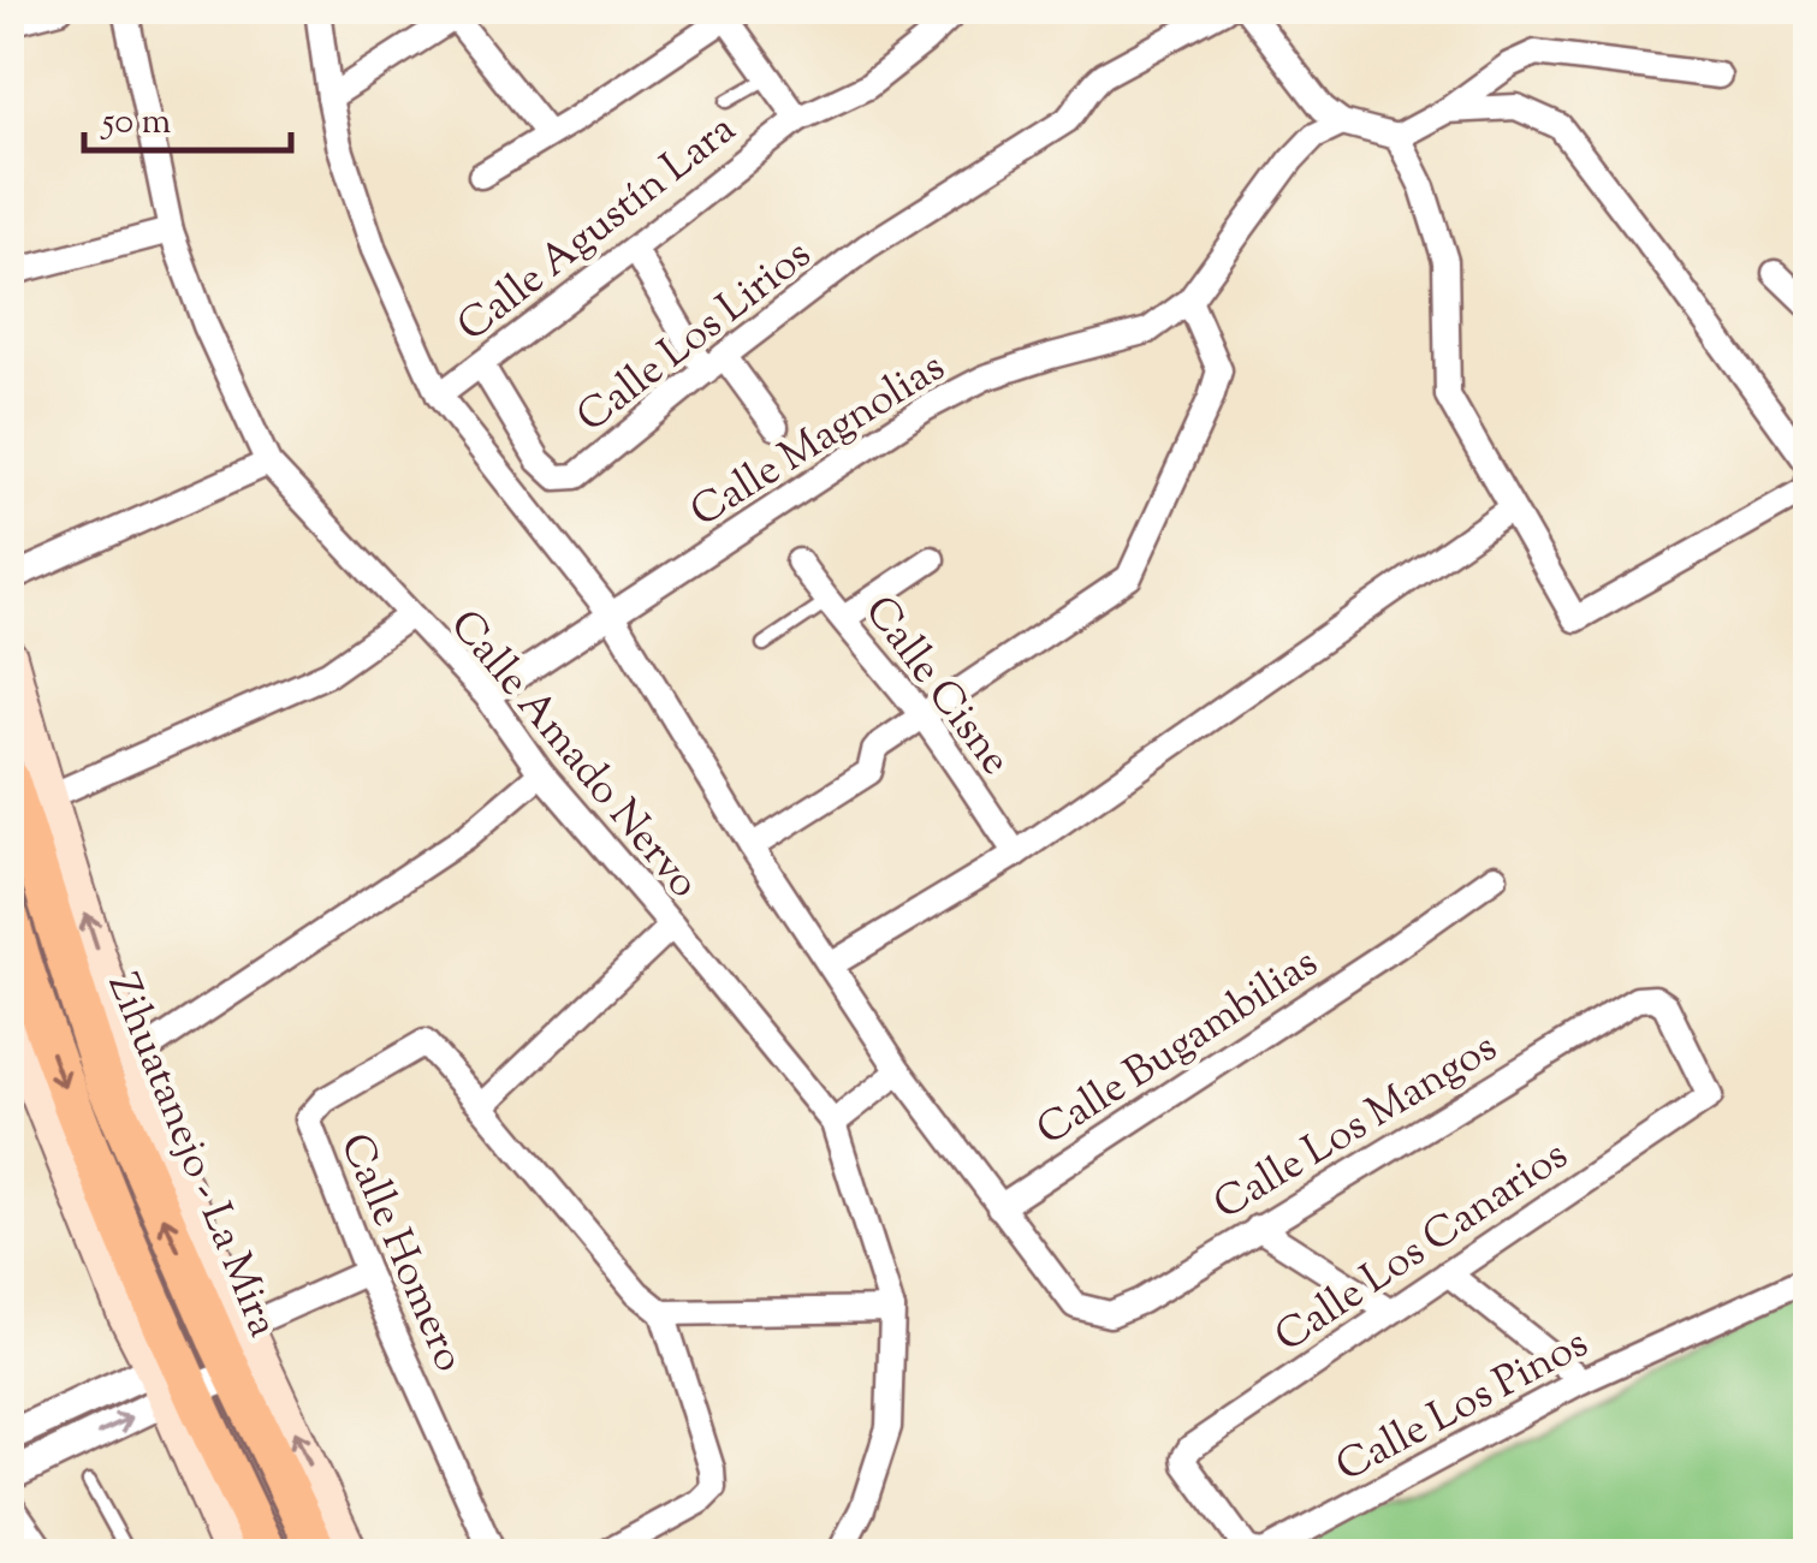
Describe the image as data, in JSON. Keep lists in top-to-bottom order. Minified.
{"streets":{"highway":["Zihuatanejo - La Mira"],"street":["Calle Agustín Lara","Calle Los Lirios","Calle Magnolias","Calle Cisne","Calle Amado Nervo","Calle Bugambilias","Calle Los Mangos","Calle Los Canarios","Calle Homero","Calle Los Pinos"]},"crossings":[["Calle Agustín Lara","Calle Los Lirios"],["Calle Magnolias","Calle Amado Nervo"],["Calle Bugambilias","Calle Los Mangos"],["Calle Los Mangos","Calle Los Canarios"],["Calle Los Canarios","Calle Los Pinos"]],"scale_bar":"50 m"}
